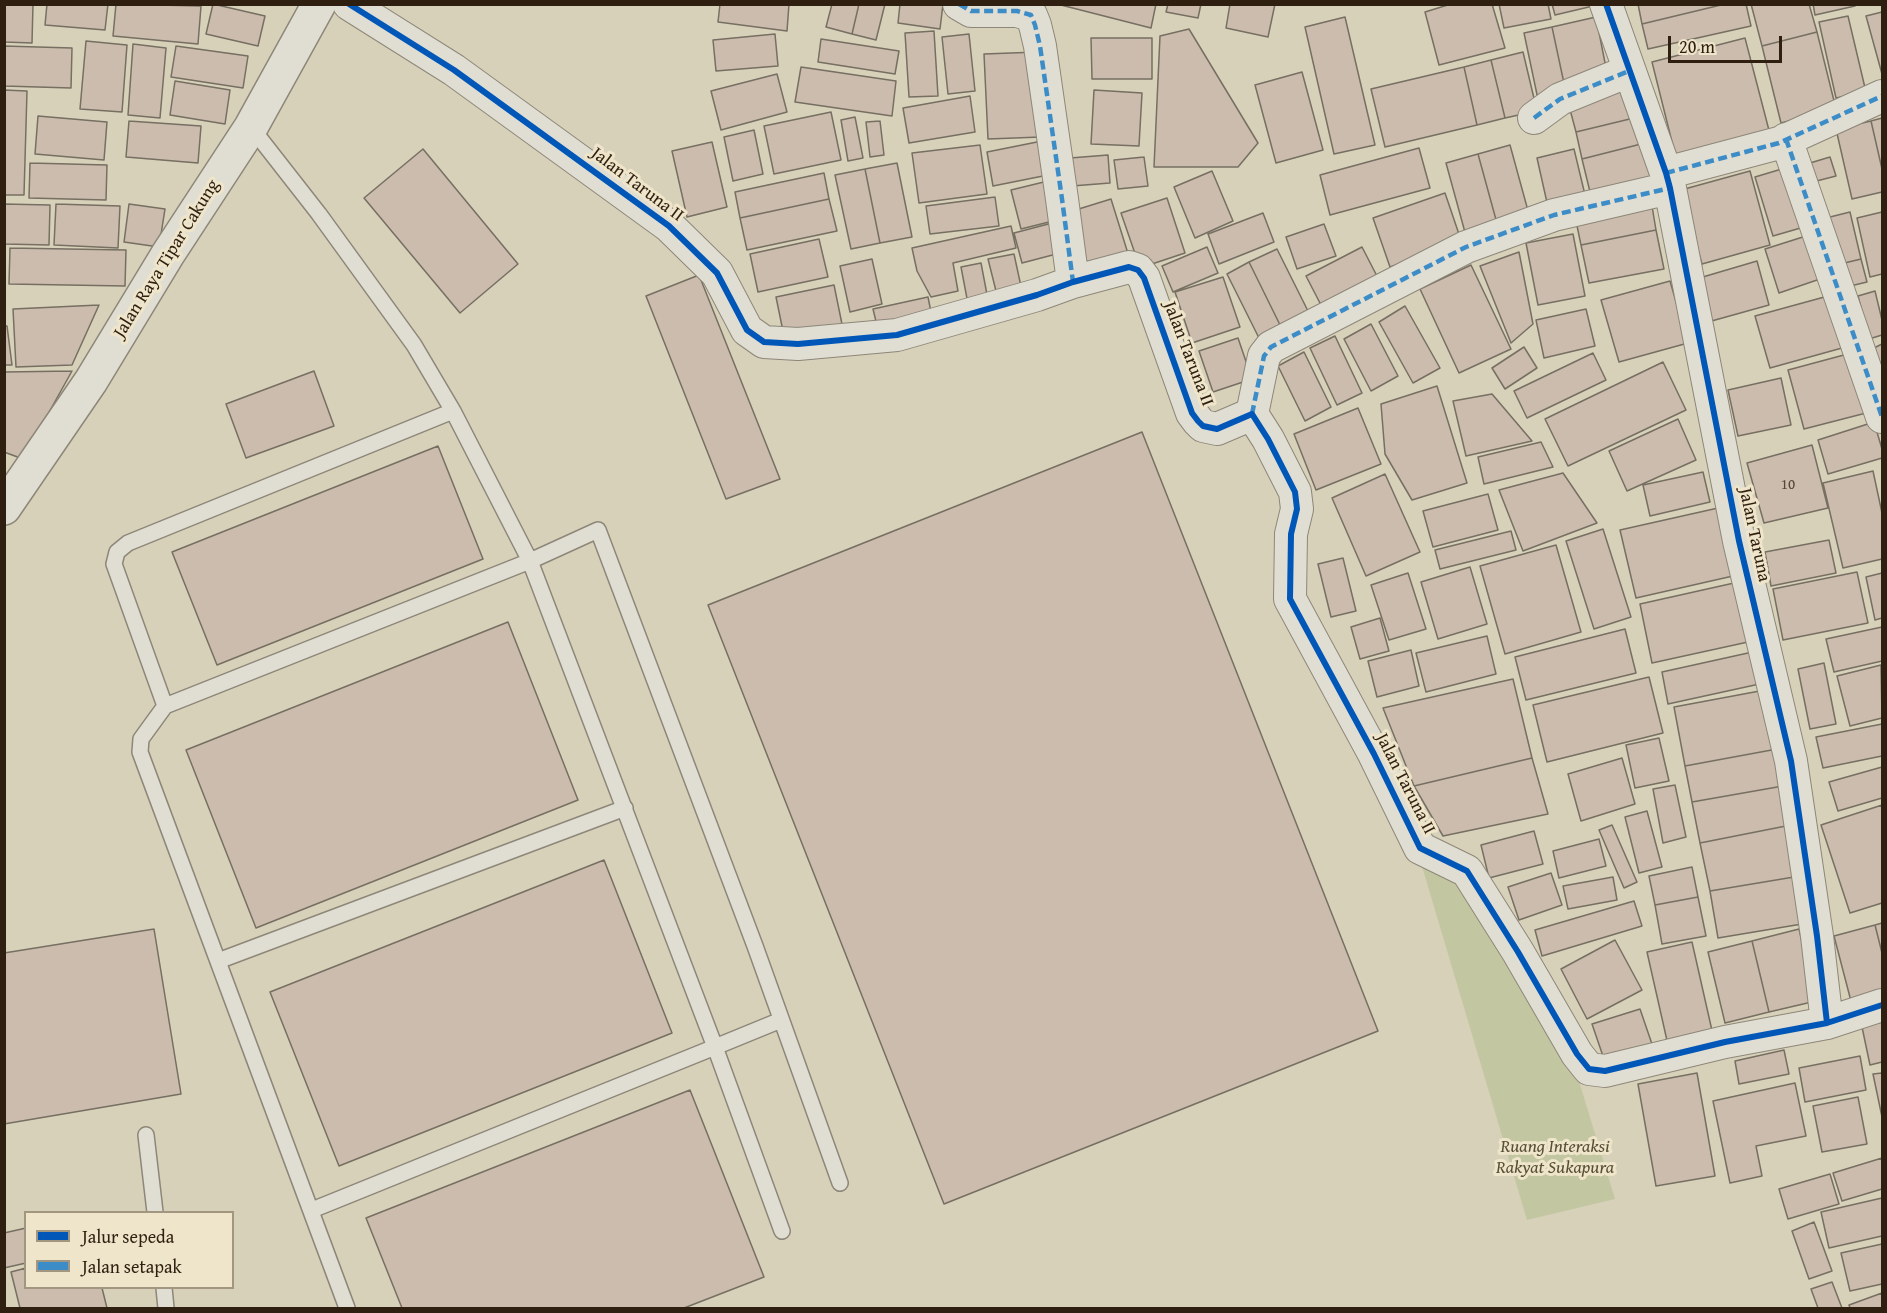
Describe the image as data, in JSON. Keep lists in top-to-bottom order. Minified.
{"streets":{"street":["Jalan Taruna II","Jalan Raya Tipar Cakung","Jalan Taruna"]},"crossings":[["Jalan Taruna II","Jalan Taruna"]],"parks":["Ruang Interaksi Rakyat Sukapura"],"house_numbers":["10"],"legend":["Jalur sepeda","Jalan setapak"],"scale_bar":"20 m"}
